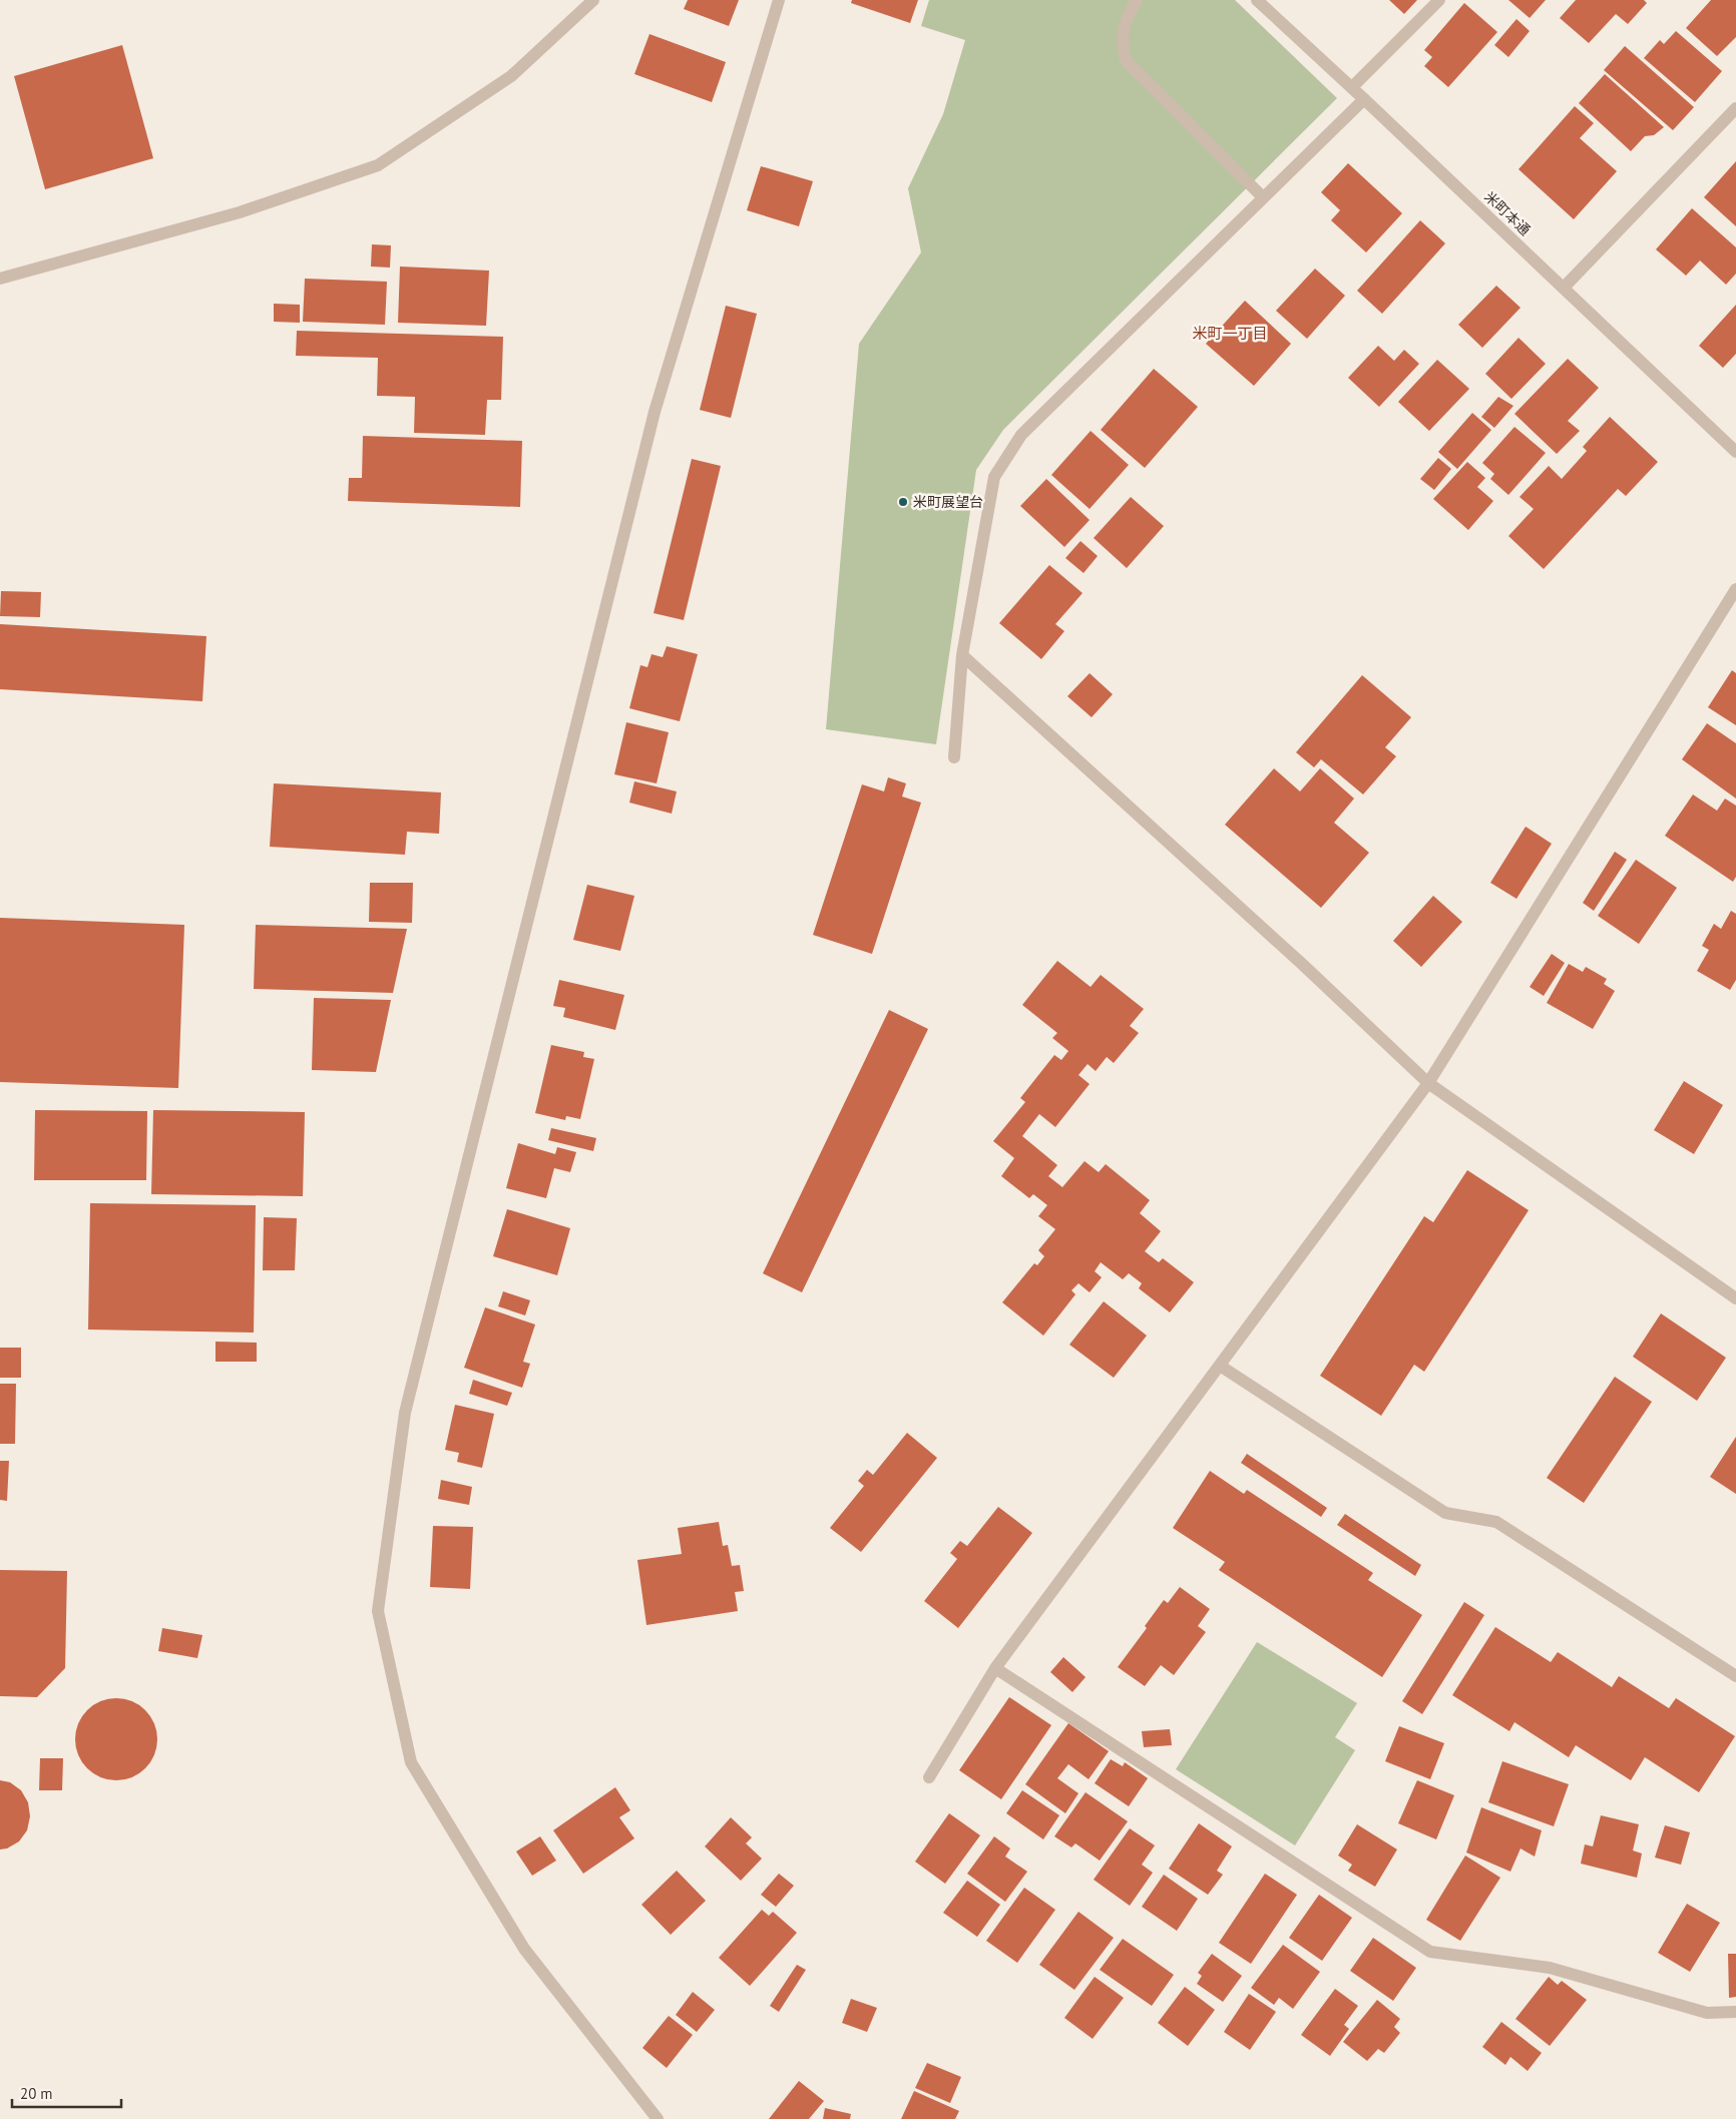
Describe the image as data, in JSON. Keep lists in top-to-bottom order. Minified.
{"streets":{"street":["米町本通"]},"districts":["米町一丁目"],"places":["米町展望台"],"scale_bar":"20 m"}
